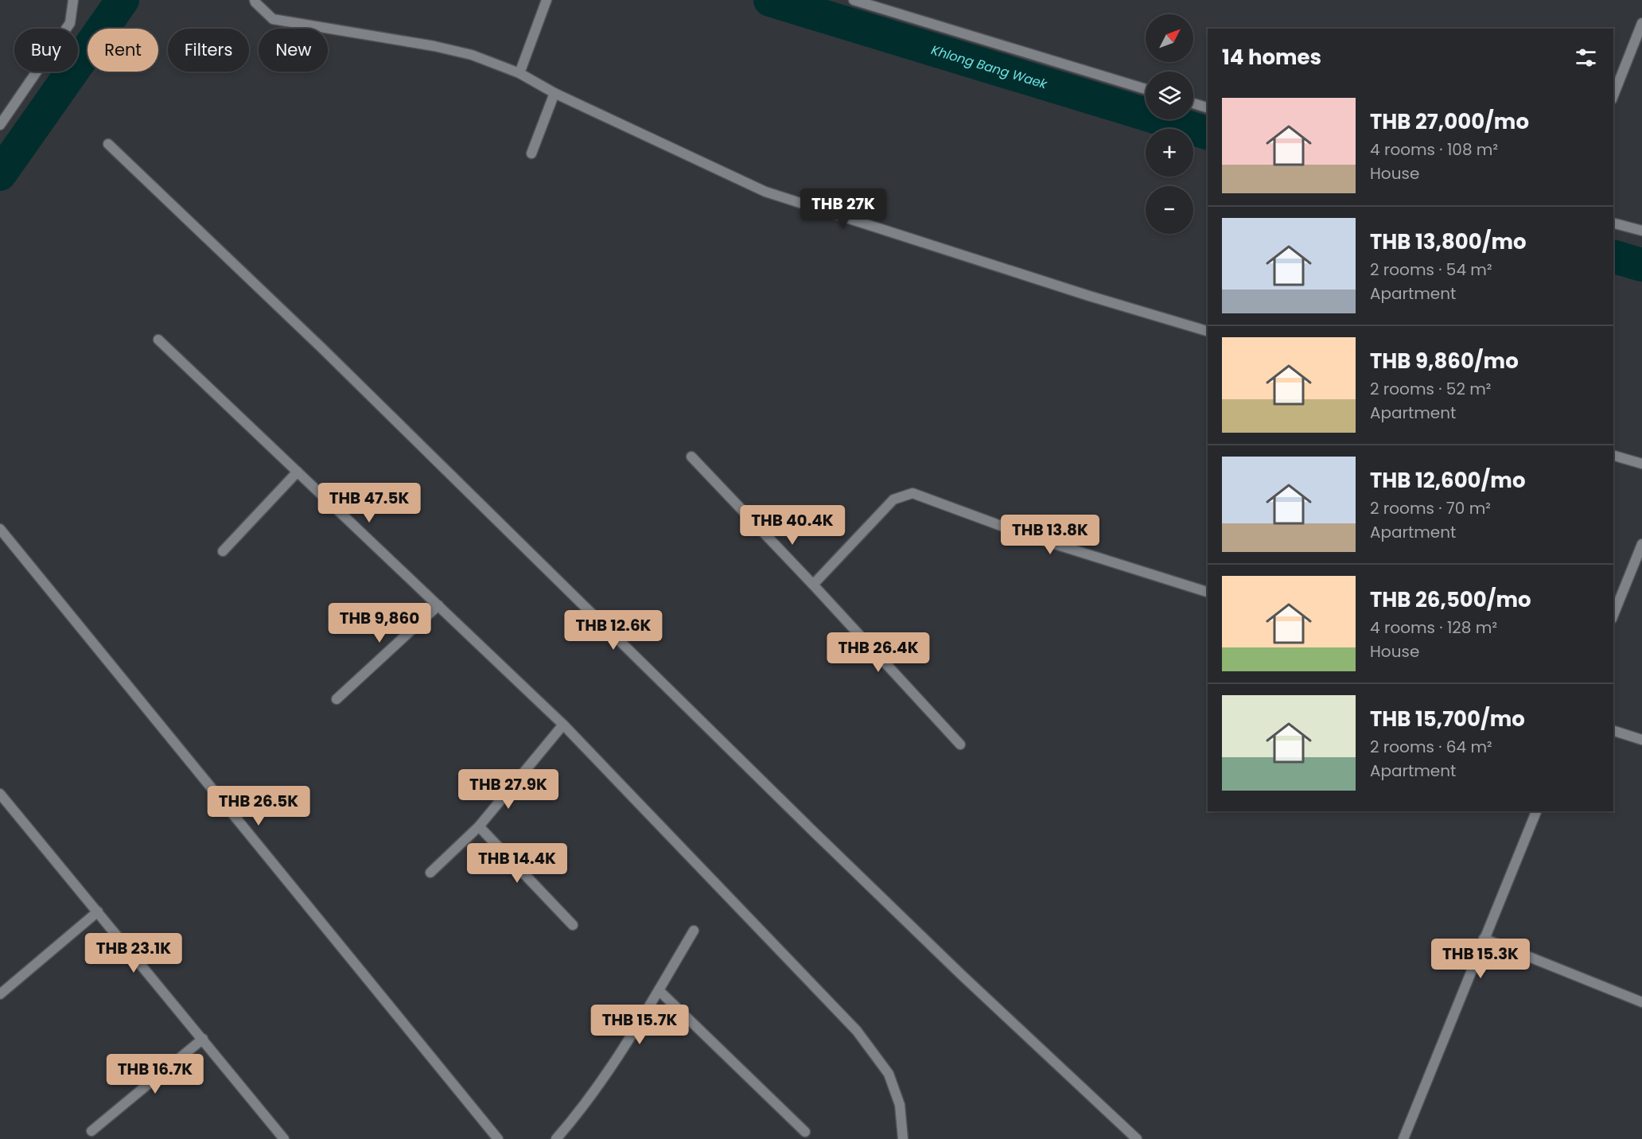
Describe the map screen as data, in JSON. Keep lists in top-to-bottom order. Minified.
{"water":["Khlong Bang Waek"],"north":"top right","page":{"map_buttons":["+","−"],"chip":["Buy","Rent","Filters","New"],"heading":"14 homes","list":[{"name":"THB 27,000/mo","note":"4 rooms · 108 m² · House"},{"name":"THB 13,800/mo","note":"2 rooms · 54 m² · Apartment"},{"name":"THB 9,860/mo","note":"2 rooms · 52 m² · Apartment"},{"name":"THB 12,600/mo","note":"2 rooms · 70 m² · Apartment"},{"name":"THB 26,500/mo","note":"4 rooms · 128 m² · House"},{"name":"THB 15,700/mo","note":"2 rooms · 64 m² · Apartment"}],"price":["THB 27K","THB 47.5K","THB 40.4K","THB 13.8K","THB 9,860","THB 12.6K","THB 26.4K","THB 27.9K","THB 26.5K","THB 14.4K","THB 23.1K","THB 15.3K","THB 15.7K","THB 16.7K"]}}
